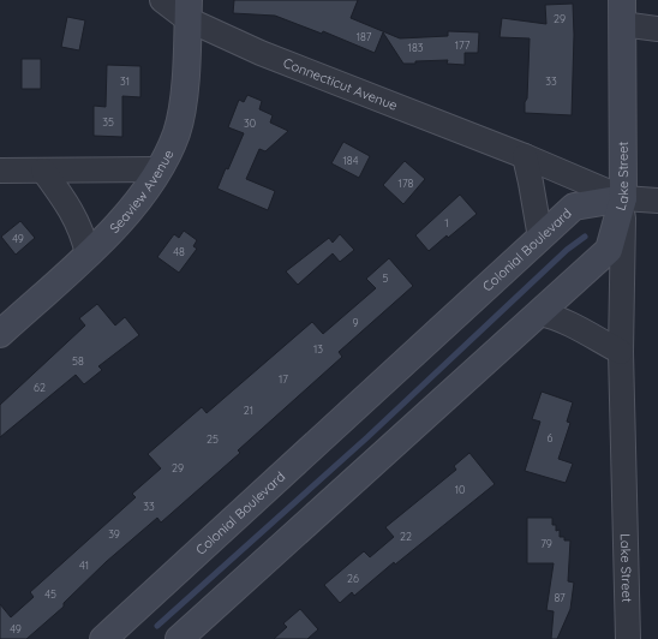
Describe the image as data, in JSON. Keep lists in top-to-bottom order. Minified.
{"streets":{"street":["Connecticut Avenue","Lake Street","Seaview Avenue","Colonial Boulevard"]},"crossings":[["Connecticut Avenue","Lake Street"],["Connecticut Avenue","Seaview Avenue"],["Connecticut Avenue","Colonial Boulevard"],["Lake Street","Colonial Boulevard"]],"house_numbers":["29","187","177","183","31","33","35","30","184","178","1","49","48","5","9","13","58","17","62","21","6","25","29","10","33","39","22","79","41","26","45","87","49"]}
